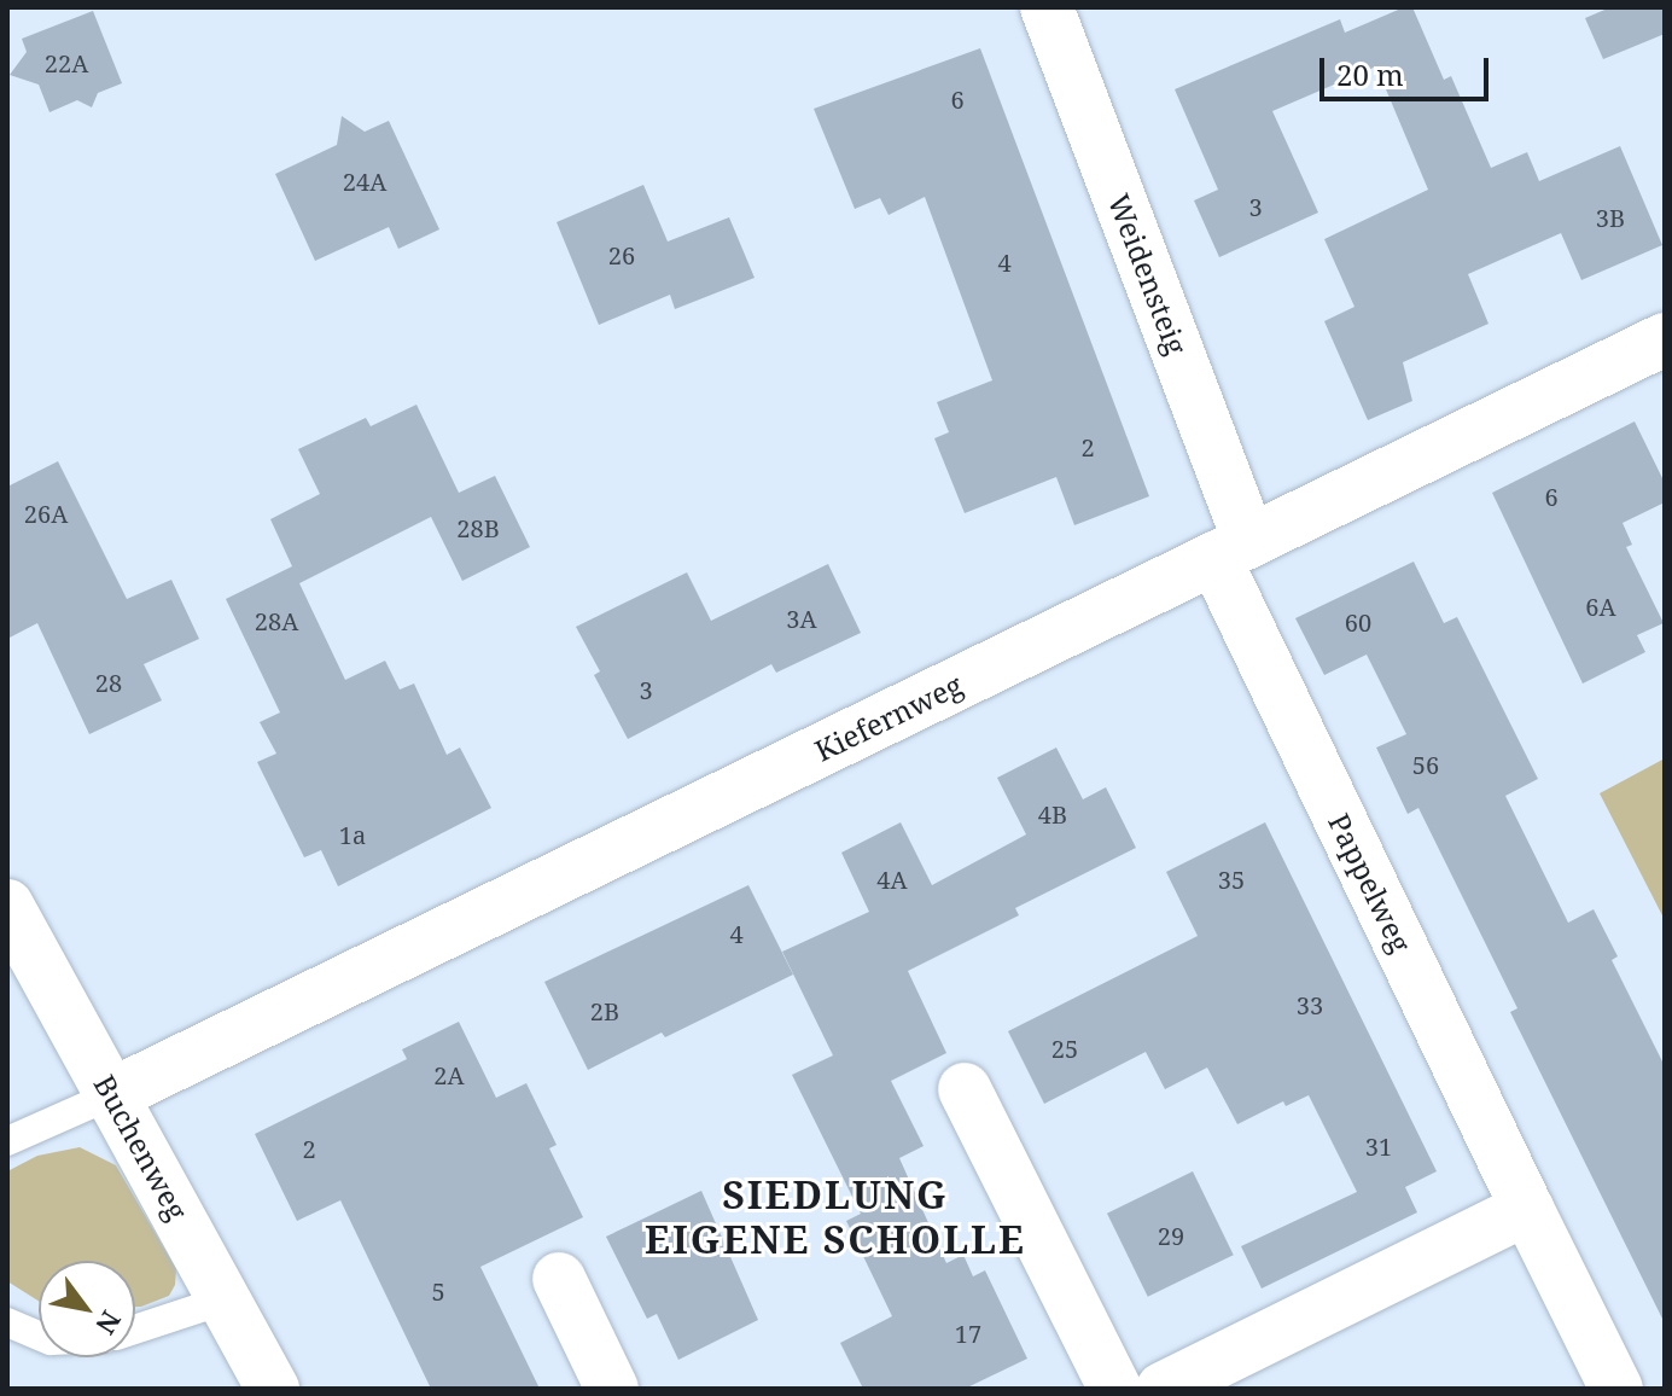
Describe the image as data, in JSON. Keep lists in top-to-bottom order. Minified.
{"streets":{"street":["Weidensteig","Kiefernweg","Pappelweg","Buchenweg"]},"crossings":[["Weidensteig","Kiefernweg"],["Weidensteig","Pappelweg"],["Kiefernweg","Pappelweg"],["Kiefernweg","Buchenweg"]],"districts":["SIEDLUNG EIGENE SCHOLLE"],"house_numbers":["22A","6","24A","3","3B","26","4","2","6","26A","28B","6A","3A","28A","60","28","3","56","4B","1a","4A","35","4","33","2B","25","2A","31","2","29","5","17"],"scale_bar":"20 m","north":"bottom right"}
